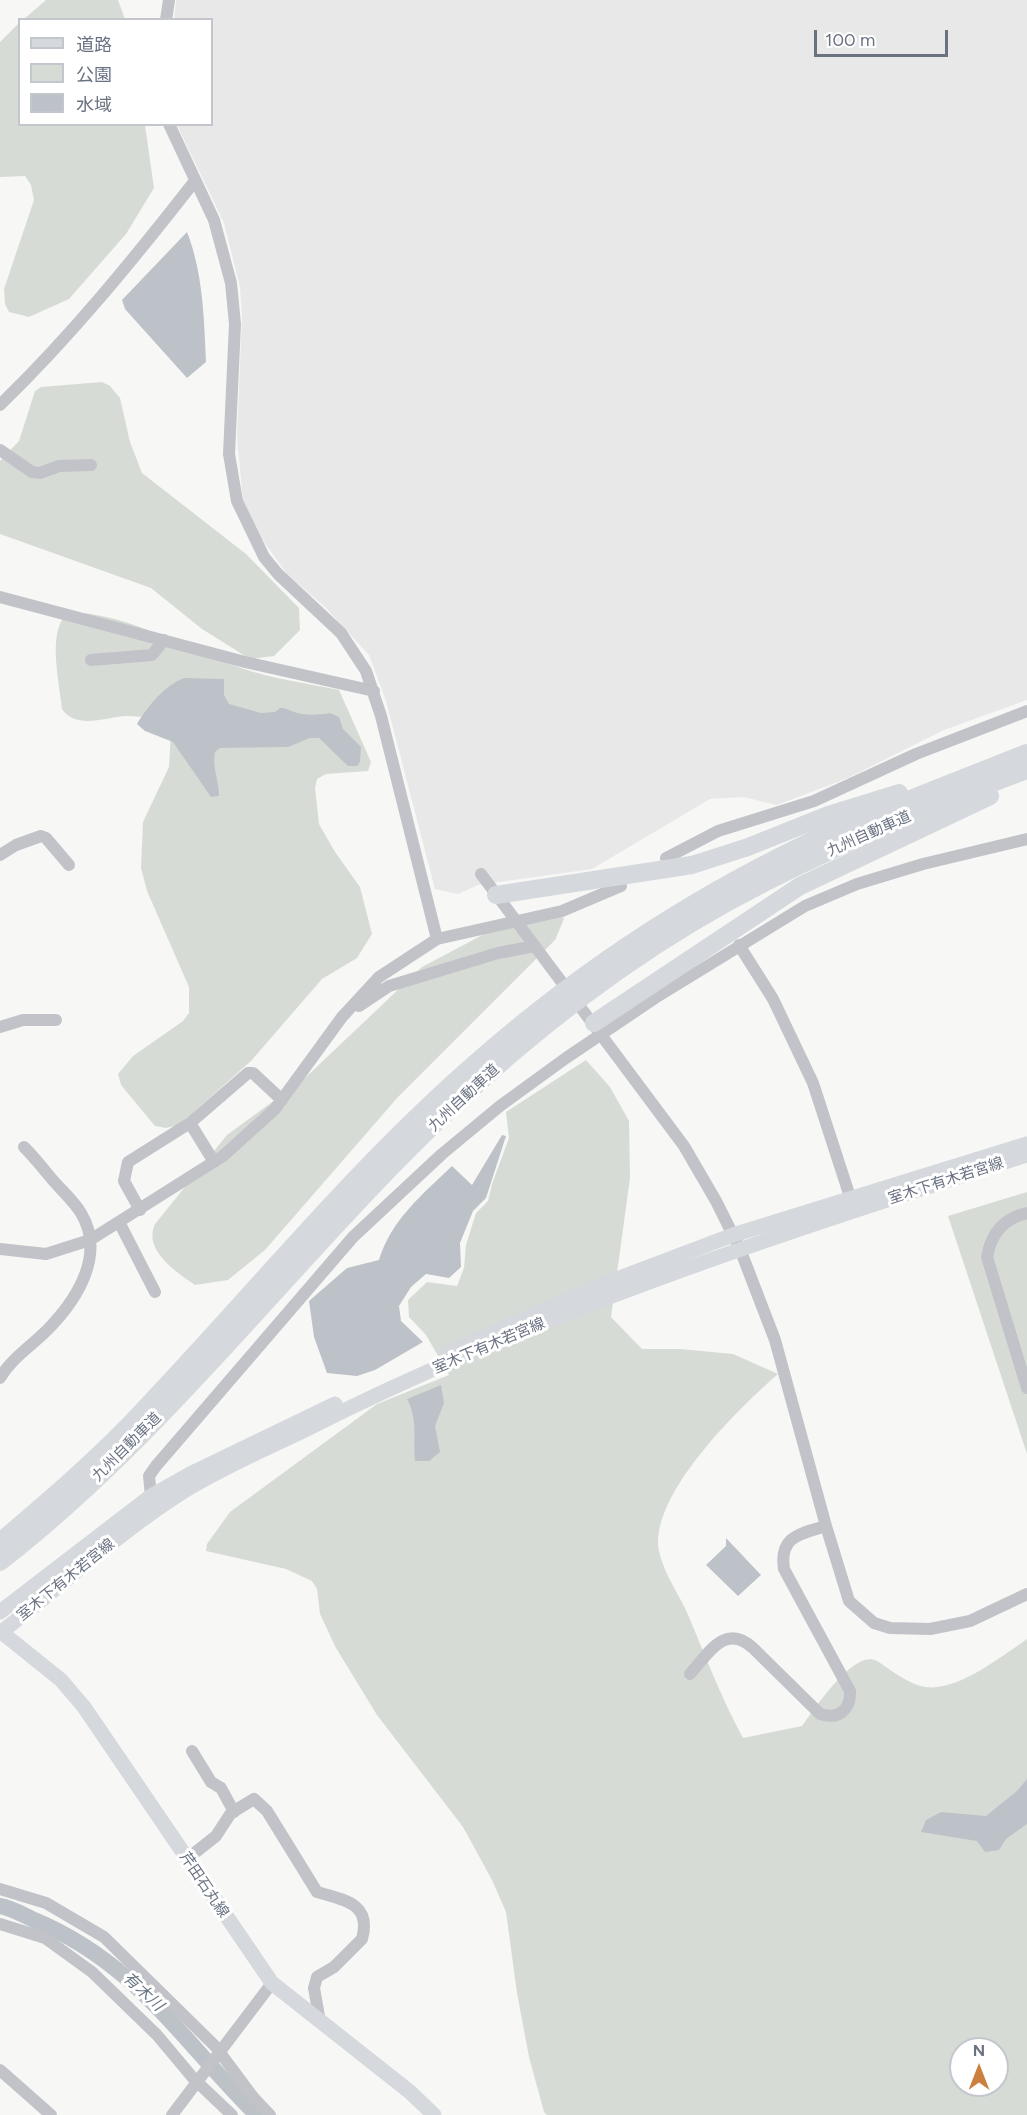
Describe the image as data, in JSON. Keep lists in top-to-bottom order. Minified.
{"streets":{"highway":["九州自動車道"],"main road":["室木下有木若宮線","芹田石丸線"]},"crossings":[["室木下有木若宮線","芹田石丸線"]],"water":["有木川"],"legend":["道路","公園","水域"],"scale_bar":"100 m","north":"top"}
